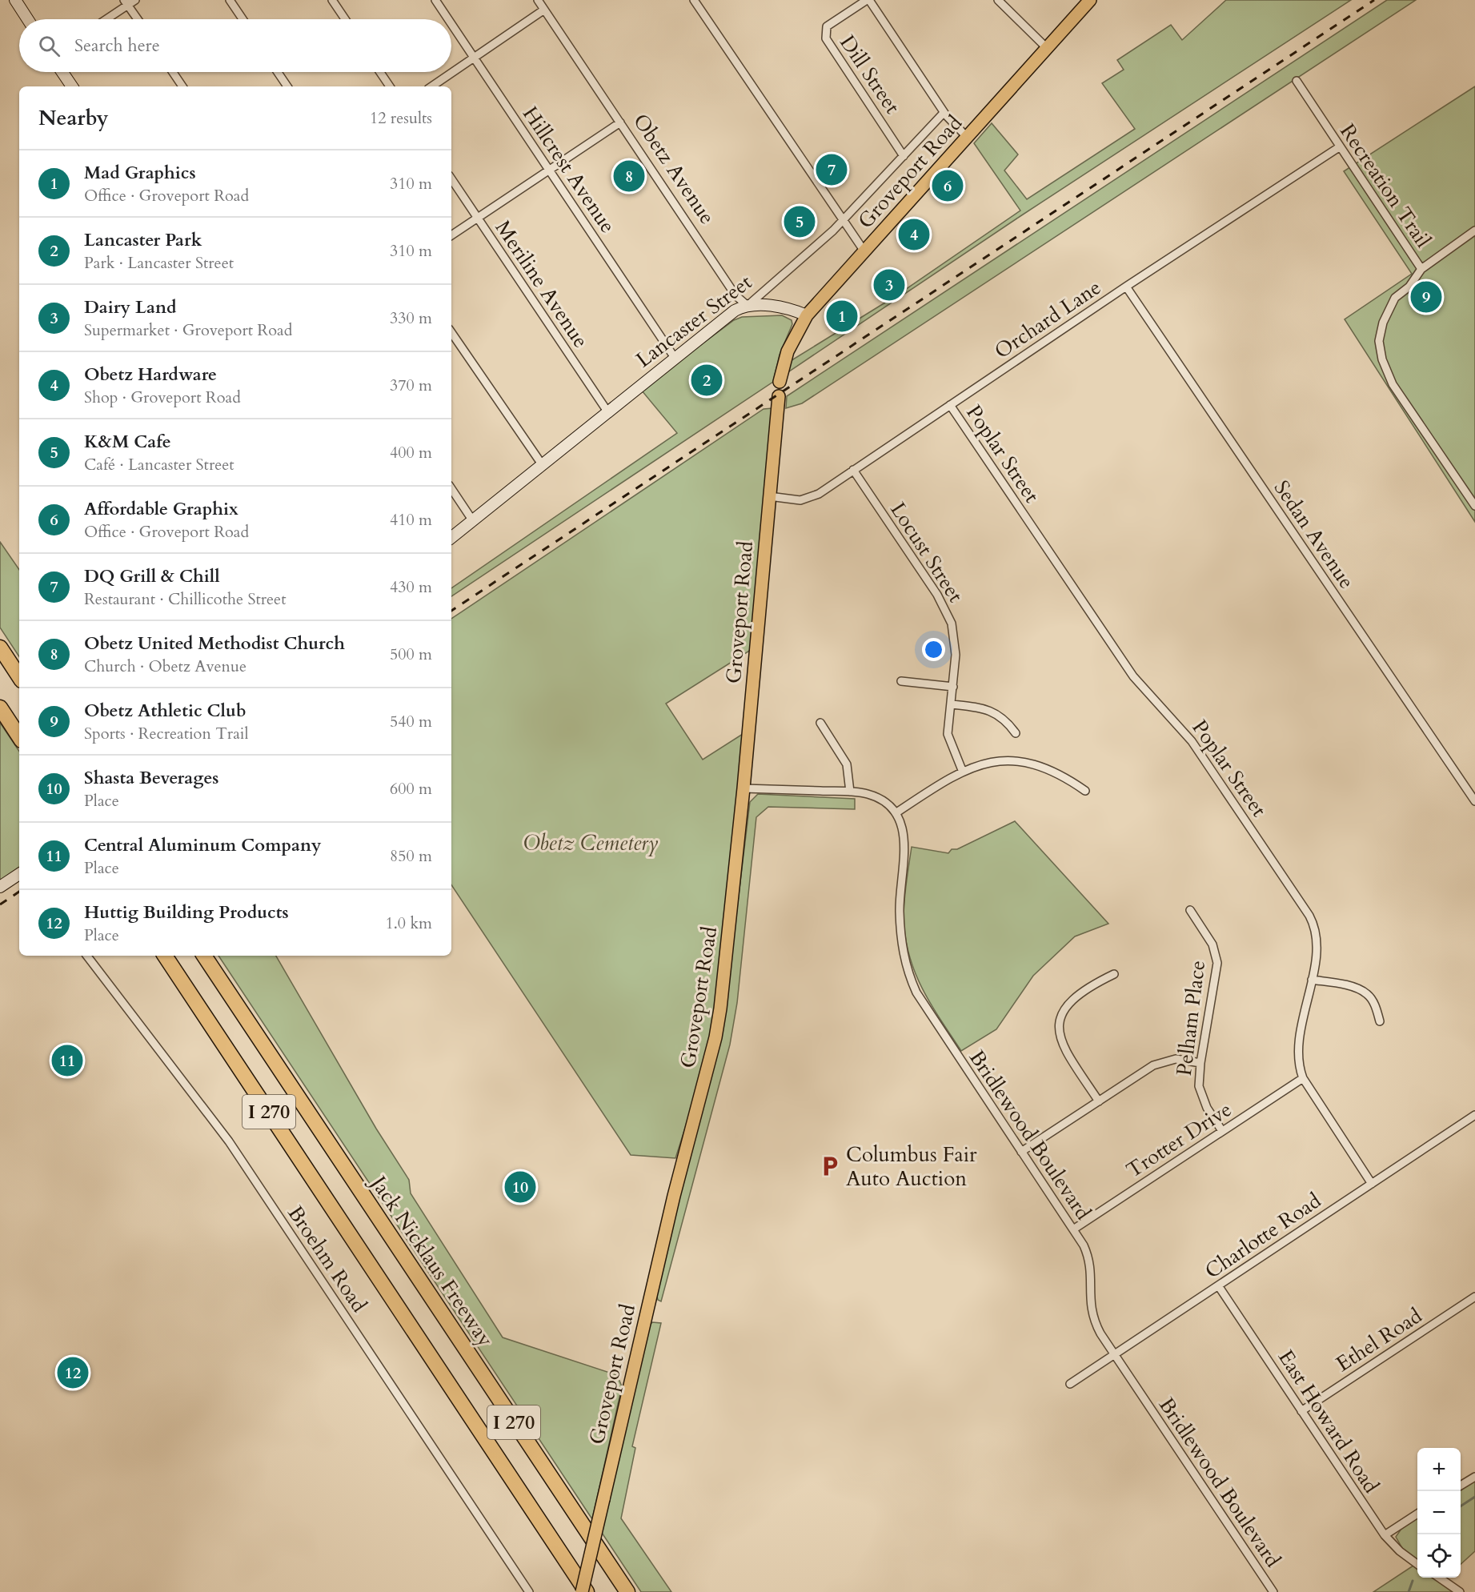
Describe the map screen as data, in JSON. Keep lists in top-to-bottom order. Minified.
{"streets":{"highway":["I 270","Jack Nicklaus Freeway"],"main road":["Groveport Road"],"street":["Dill Street","Obetz Avenue","Hillcrest Avenue","Recreation Trail","Meriline Avenue","Orchard Lane","Lancaster Street","Poplar Street","Sedan Avenue","Locust Street","Pelham Place","Bridlewood Boulevard","Trotter Drive","Charlotte Road","Broehm Road","Ethel Road","East Howard Road"]},"crossings":[["Dill Street","Lancaster Street"],["Obetz Avenue","Lancaster Street"],["Hillcrest Avenue","Lancaster Street"],["Groveport Road","Orchard Lane"],["Recreation Trail","Orchard Lane"],["Meriline Avenue","Lancaster Street"],["Orchard Lane","Poplar Street"],["Orchard Lane","Sedan Avenue"],["Orchard Lane","Locust Street"],["Poplar Street","Trotter Drive"],["Poplar Street","Charlotte Road"],["Pelham Place","Trotter Drive"],["Bridlewood Boulevard","Trotter Drive"],["Bridlewood Boulevard","Charlotte Road"],["Charlotte Road","East Howard Road"],["Ethel Road","East Howard Road"]],"parks":["Obetz Cemetery"],"places":{"parking":["Columbus Fair Auto Auction"]},"page":{"search":"Search here","heading":["Nearby","12 results"],"list":[{"mark":"1","name":"Mad Graphics","note":"Office · Groveport Road","value":"310 m"},{"mark":"2","name":"Lancaster Park","note":"Park · Lancaster Street","value":"310 m"},{"mark":"3","name":"Dairy Land","note":"Supermarket · Groveport Road","value":"330 m"},{"mark":"4","name":"Obetz Hardware","note":"Shop · Groveport Road","value":"370 m"},{"mark":"5","name":"K&M Cafe","note":"Café · Lancaster Street","value":"400 m"},{"mark":"6","name":"Affordable Graphix","note":"Office · Groveport Road","value":"410 m"},{"mark":"7","name":"DQ Grill & Chill","note":"Restaurant · Chillicothe Street","value":"430 m"},{"mark":"8","name":"Obetz United Methodist Church","note":"Church · Obetz Avenue","value":"500 m"},{"mark":"9","name":"Obetz Athletic Club","note":"Sports · Recreation Trail","value":"540 m"},{"mark":"10","name":"Shasta Beverages","note":"Place","value":"600 m"},{"mark":"11","name":"Central Aluminum Company","note":"Place","value":"850 m"},{"mark":"12","name":"Huttig Building Products","note":"Place","value":"1.0 km"}],"pins":["7","8","6","5","4","3","9","1","2","11","10","12"],"map_buttons":["+","−"]}}
